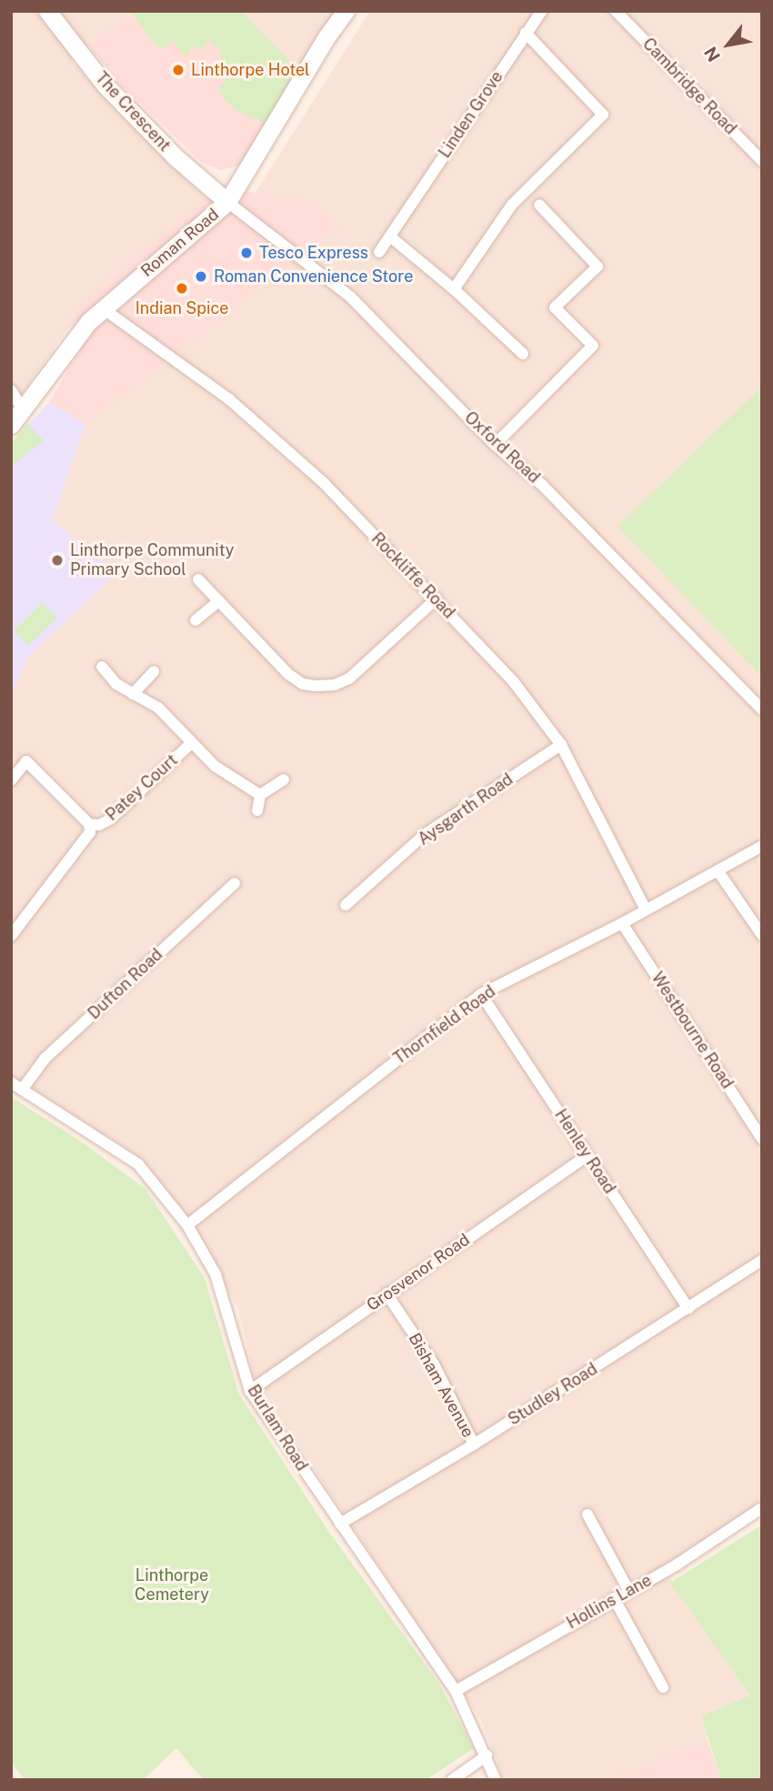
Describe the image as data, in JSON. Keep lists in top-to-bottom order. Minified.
{"streets":{"street":["Cambridge Road","The Crescent","Linden Grove","Roman Road","Oxford Road","Rockliffe Road","Patey Court","Aysgarth Road","Dufton Road","Thornfield Road","Westbourne Road","Henley Road","Grosvenor Road","Bisham Avenue","Studley Road","Burlam Road","Hollins Lane"]},"crossings":[["The Crescent","Roman Road"],["The Crescent","Oxford Road"],["Roman Road","Oxford Road"],["Roman Road","Rockliffe Road"],["Rockliffe Road","Aysgarth Road"],["Rockliffe Road","Thornfield Road"],["Dufton Road","Burlam Road"],["Thornfield Road","Westbourne Road"],["Thornfield Road","Henley Road"],["Thornfield Road","Burlam Road"],["Henley Road","Grosvenor Road"],["Henley Road","Studley Road"],["Grosvenor Road","Bisham Avenue"],["Grosvenor Road","Burlam Road"],["Bisham Avenue","Studley Road"],["Studley Road","Burlam Road"],["Burlam Road","Hollins Lane"]],"parks":["Linthorpe Cemetery"],"places":["Linthorpe Hotel","Tesco Express","Roman Convenience Store","Indian Spice","Linthorpe Community Primary School"],"north":"bottom left"}
